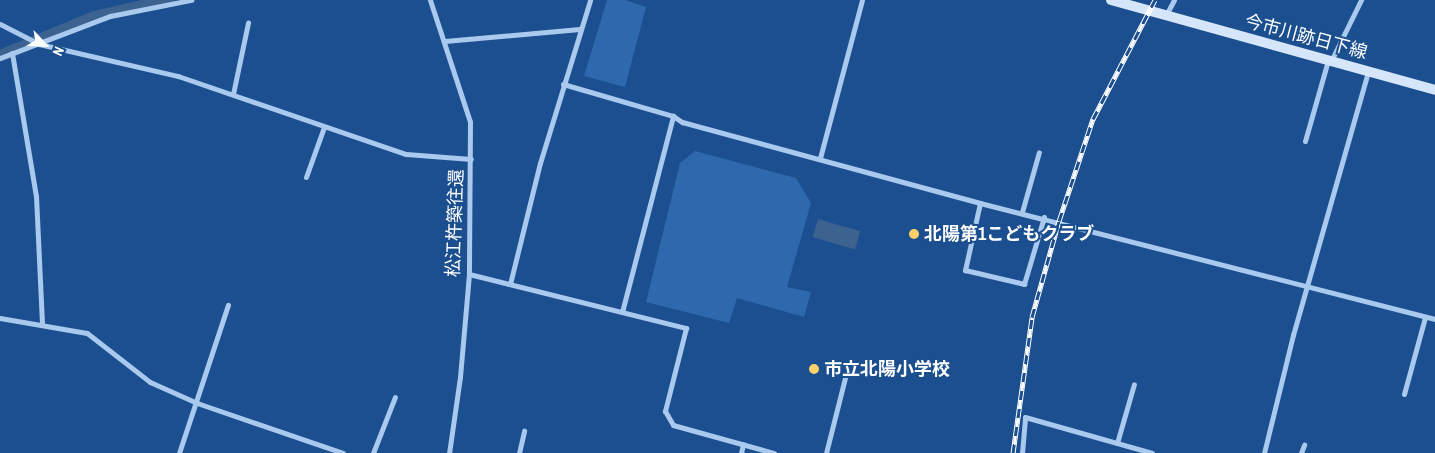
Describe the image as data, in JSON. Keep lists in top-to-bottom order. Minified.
{"streets":{"street":["今市川跡日下線","松江杵築往還"]},"places":["北陽第1こどもクラブ","市立北陽小学校"],"north":"bottom right"}
